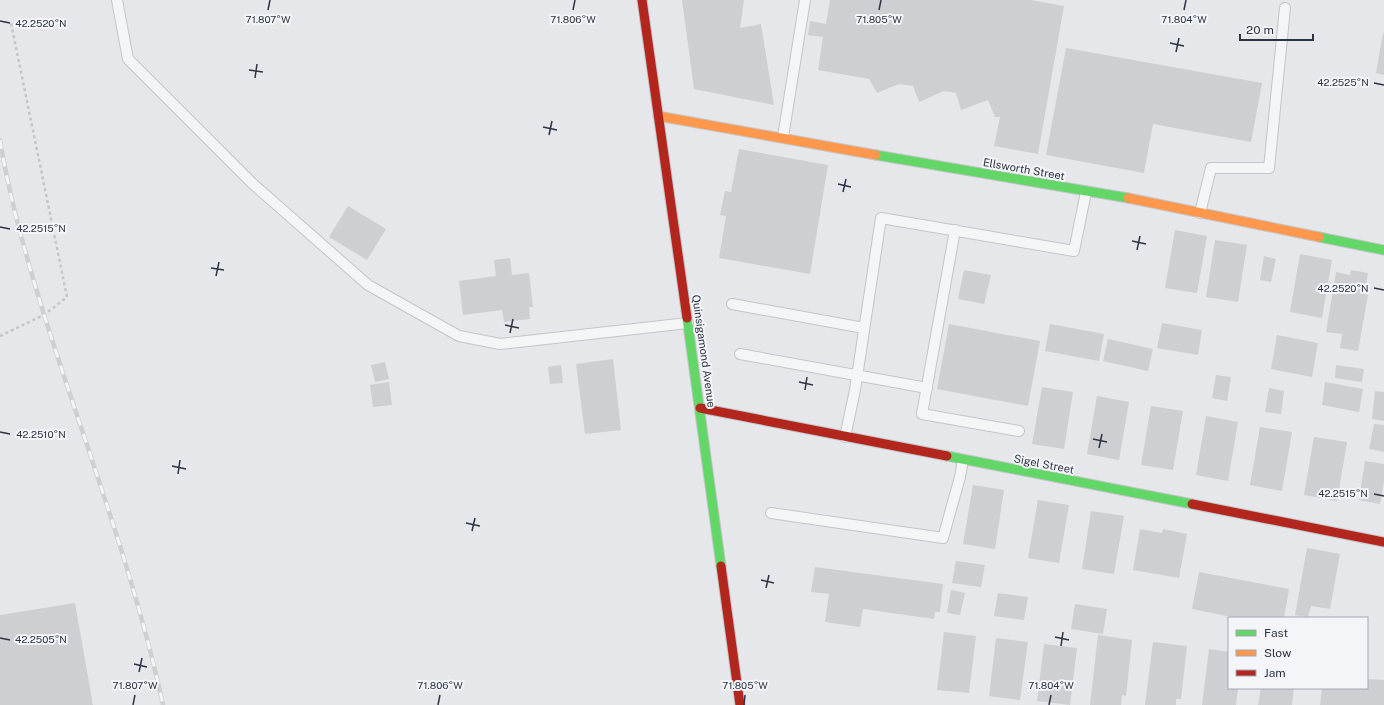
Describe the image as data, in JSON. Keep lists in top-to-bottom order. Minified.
{"streets":{"street":["Ellsworth Street","Quinsigamond Avenue","Sigel Street"]},"crossings":[["Ellsworth Street","Quinsigamond Avenue"],["Quinsigamond Avenue","Sigel Street"]],"legend":["Fast","Slow","Jam"],"scale_bar":"20 m","coordinates":["71.807°W","71.806°W","71.805°W","71.804°W","42.2520°N","42.2525°N","42.2515°N","42.2510°N","42.2505°N"]}
